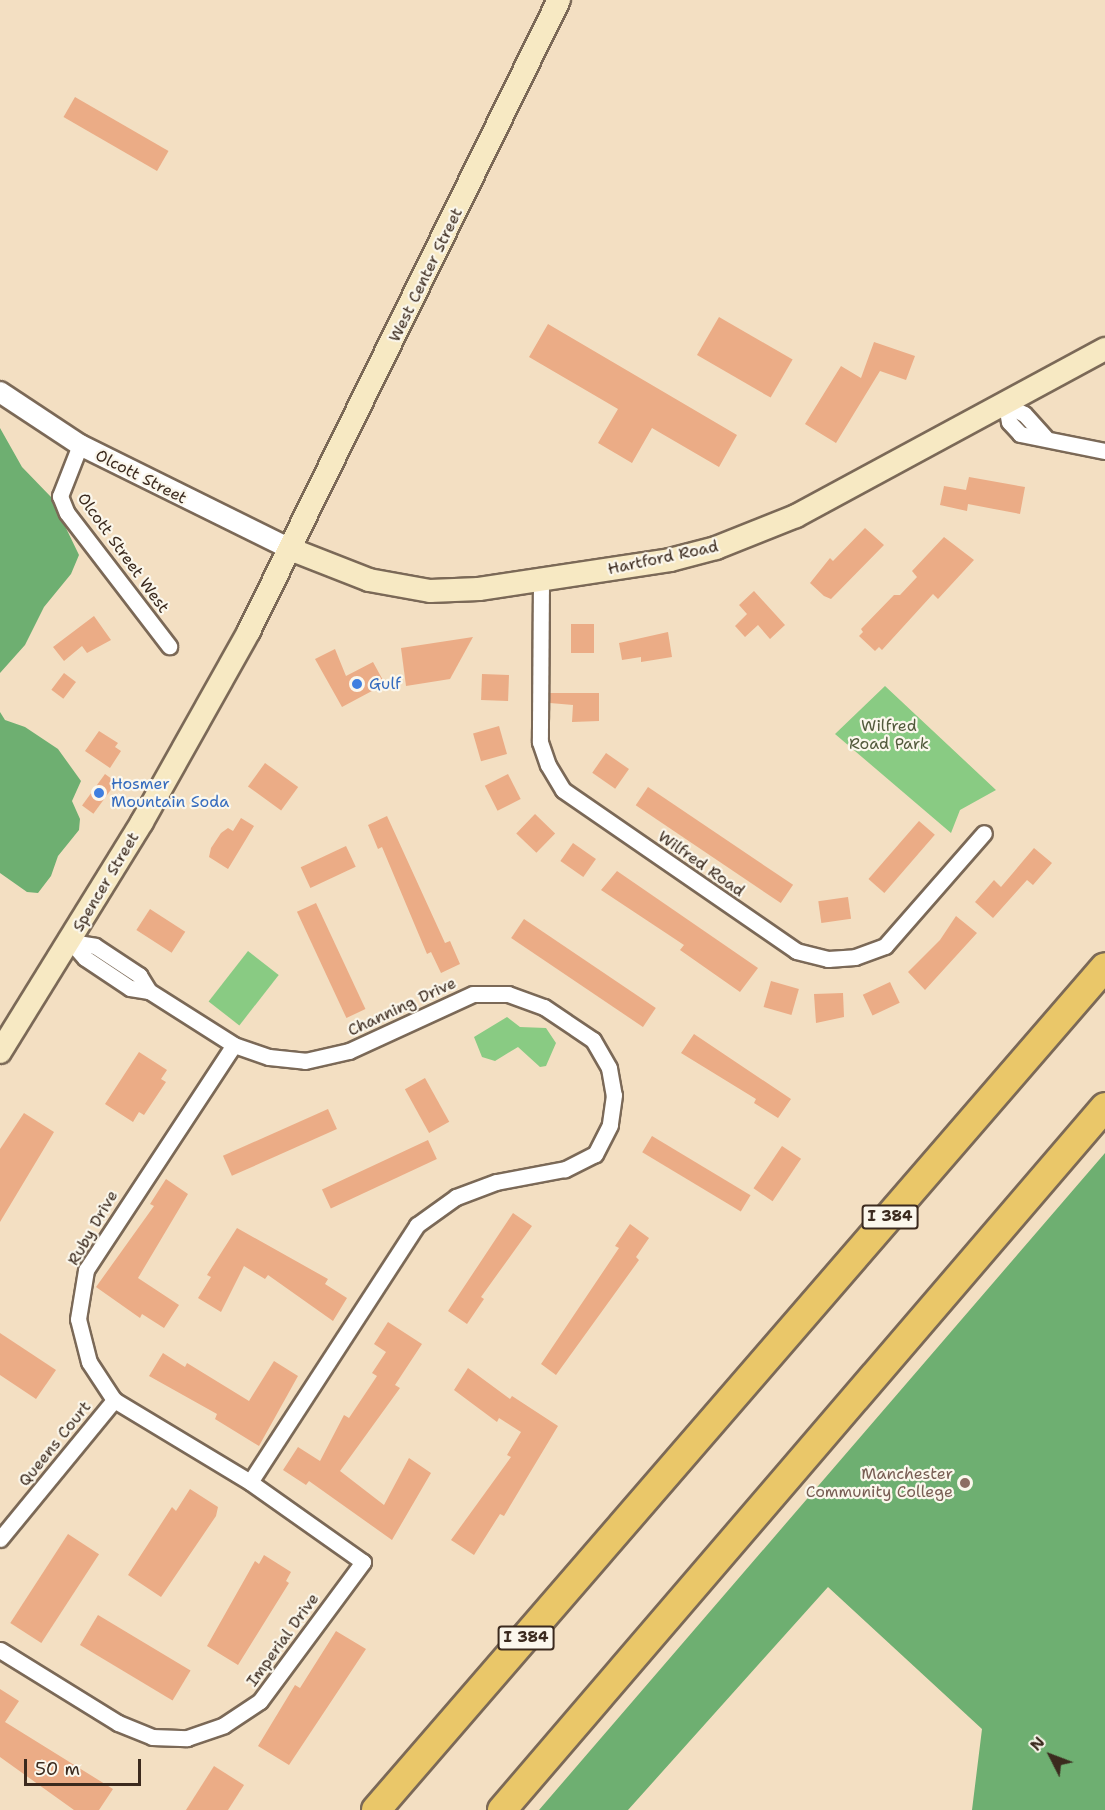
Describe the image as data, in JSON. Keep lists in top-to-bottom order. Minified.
{"streets":{"highway":["I 384"],"main road":["West Center Street","Hartford Road","Spencer Street"],"street":["Olcott Street","Olcott Street West","Wilfred Road","Channing Drive","Ruby Drive","Queens Court","Imperial Drive"]},"crossings":[["West Center Street","Olcott Street"],["West Center Street","Hartford Road"],["West Center Street","Spencer Street"],["Olcott Street","Olcott Street West"],["Olcott Street","Hartford Road"],["Olcott Street","Spencer Street"],["Hartford Road","Wilfred Road"],["Hartford Road","Spencer Street"],["Spencer Street","Channing Drive"],["Channing Drive","Ruby Drive"],["Channing Drive","Imperial Drive"],["Ruby Drive","Queens Court"],["Ruby Drive","Imperial Drive"]],"parks":["Wilfred Road Park"],"places":["Gulf","Hosmer Mountain Soda","Manchester Community College"],"scale_bar":"50 m","north":"top left"}
